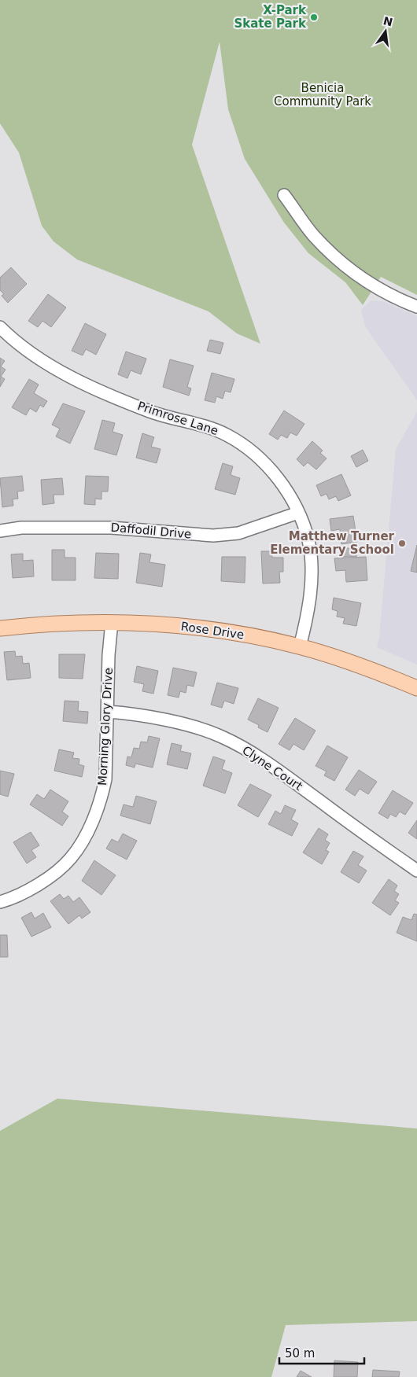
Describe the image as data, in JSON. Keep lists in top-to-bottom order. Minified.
{"streets":{"main road":["Rose Drive"],"street":["Primrose Lane","Daffodil Drive","Morning Glory Drive","Clyne Court"]},"crossings":[["Primrose Lane","Daffodil Drive"],["Primrose Lane","Rose Drive"],["Rose Drive","Morning Glory Drive"],["Morning Glory Drive","Clyne Court"]],"parks":["Benicia Community Park"],"places":["X-Park Skate Park","Matthew Turner Elementary School"],"scale_bar":"50 m","north":"top"}
